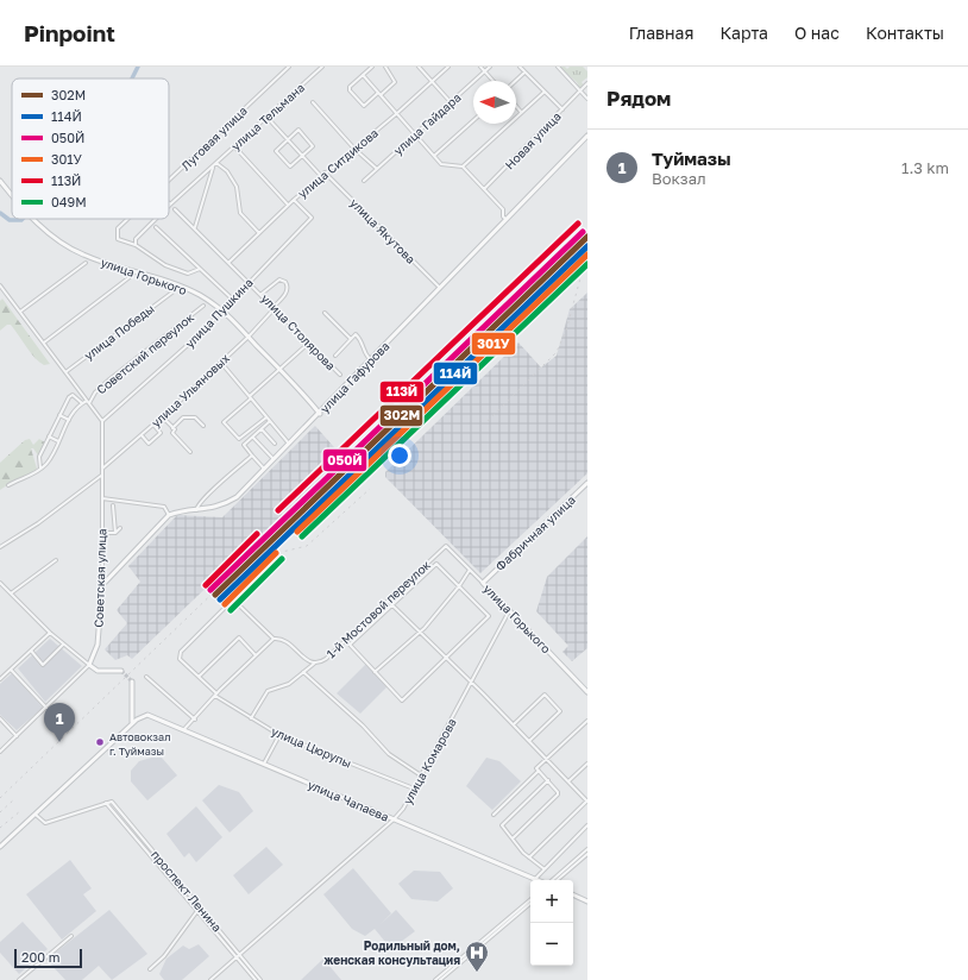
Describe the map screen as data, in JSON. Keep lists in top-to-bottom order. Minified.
{"streets":{"main road":["улица Горького","улица Гафурова","Фабричная улица","Советская улица","улица Чапаева"],"street":["улица Тельмана","улица Гайдара","Луговая улица","Новая улица","улица Ситдикова","улица Якутова","улица Пушкина","улица Победы","улица Столярова","Советский переулок","улица Ульяновых","1-й Мостовой переулок","улица Цюрупы","улица Комарова","проспект Ленина"]},"crossings":[["улица Ситдикова","улица Якутова"],["улица Ситдикова","улица Пушкина"],["улица Ситдикова","улица Столярова"],["улица Якутова","улица Гафурова"],["улица Горького","улица Пушкина"],["улица Горького","улица Гафурова"],["улица Горького","улица Ульяновых"],["улица Горького","Фабричная улица"],["улица Горького","1-й Мостовой переулок"],["улица Горького","улица Комарова"],["улица Пушкина","улица Столярова"],["улица Пушкина","Советская улица"],["улица Столярова","улица Ульяновых"],["улица Ульяновых","Советская улица"],["1-й Мостовой переулок","улица Цюрупы"],["улица Цюрупы","улица Комарова"],["улица Комарова","улица Чапаева"],["улица Комарова","проспект Ленина"]],"places":{"other":["Автовокзал г. Туймазы"],"hospital":["Родильный дом, женская консультация"]},"lines":["transit line 113Й","transit line 050Й","transit line 302М","transit line 114Й","transit line 301У","transit line 049М"],"legend":["302М","114Й","050Й","301У","113Й","049М"],"scale_bar":"200 m","north":"left","page":{"header":"Pinpoint","nav":["Главная","Карта","О нас","Контакты"],"heading":"Рядом","list":[{"mark":"1","name":"Туймазы","note":"Вокзал","value":"1.3 km"}],"pins":"1","map_buttons":["+","−"],"scale":"200 m"}}
